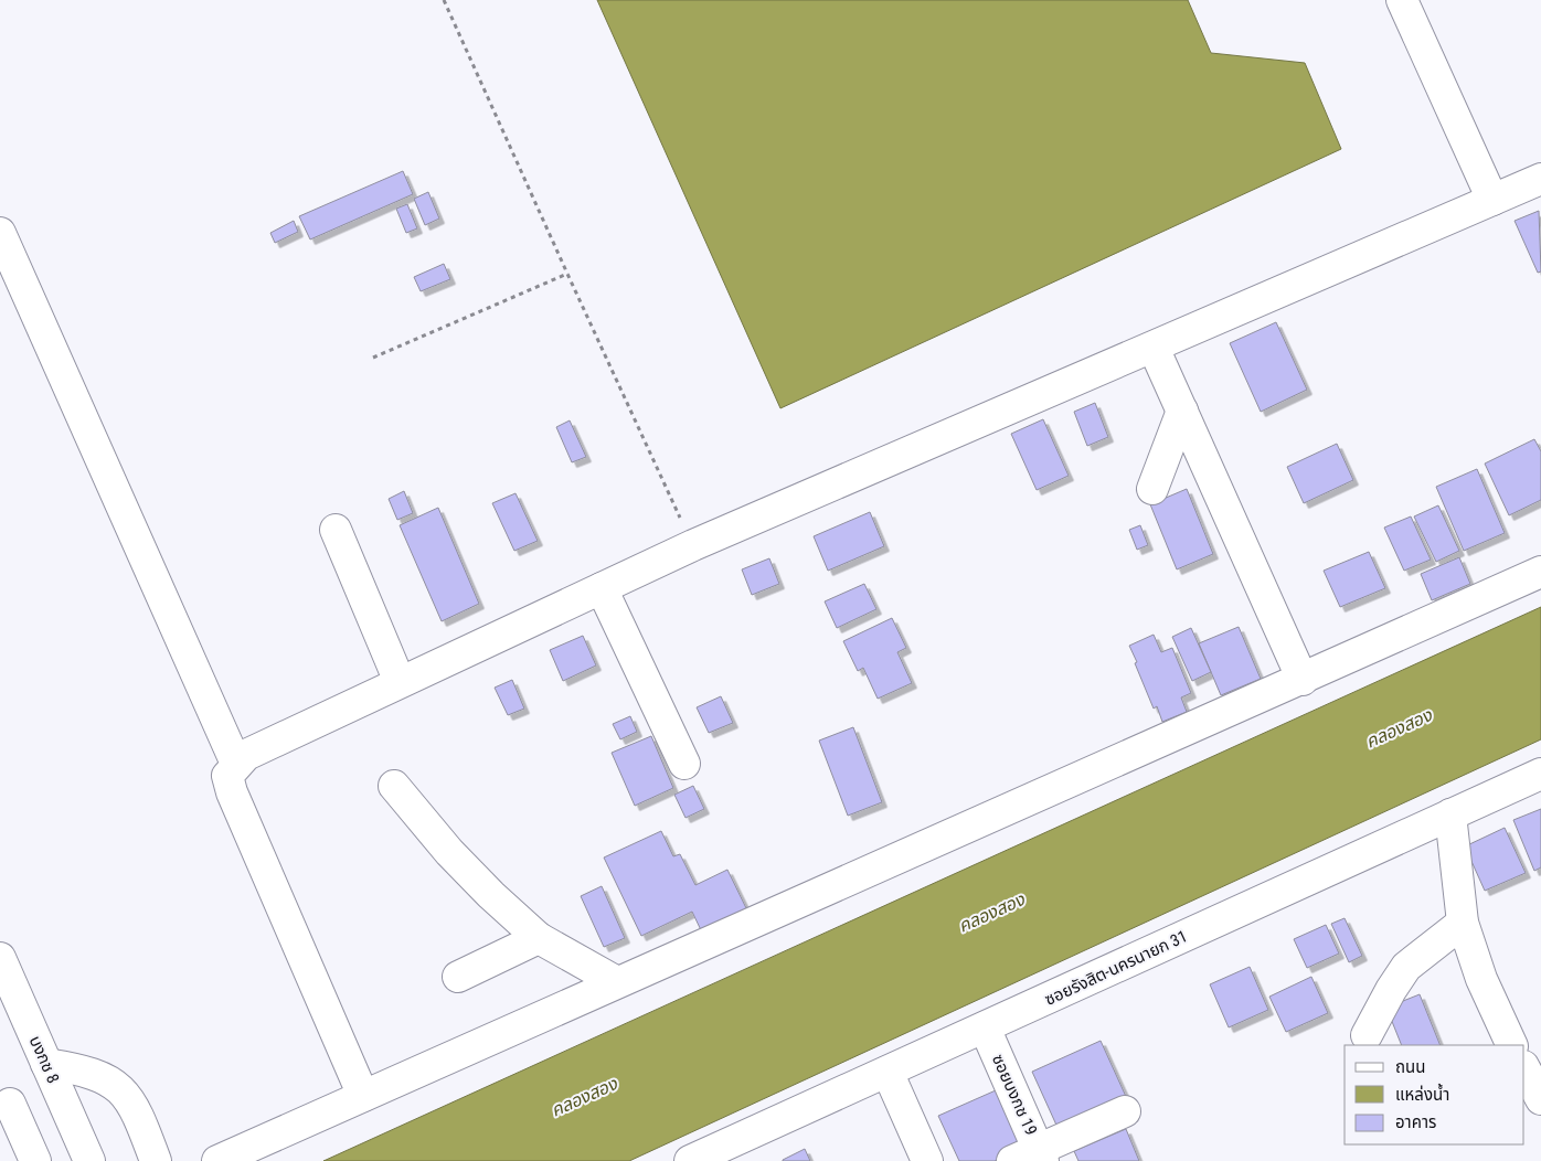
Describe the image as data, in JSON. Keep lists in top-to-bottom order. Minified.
{"streets":{"street":["ซอยรังสิต-นครนายก 31","บงกช 8","ซอยบงกช 19"]},"crossings":[["ซอยรังสิต-นครนายก 31","ซอยบงกช 19"]],"water":["คลองสอง"],"legend":["ถนน","แหล่งน้ำ","อาคาร"]}
